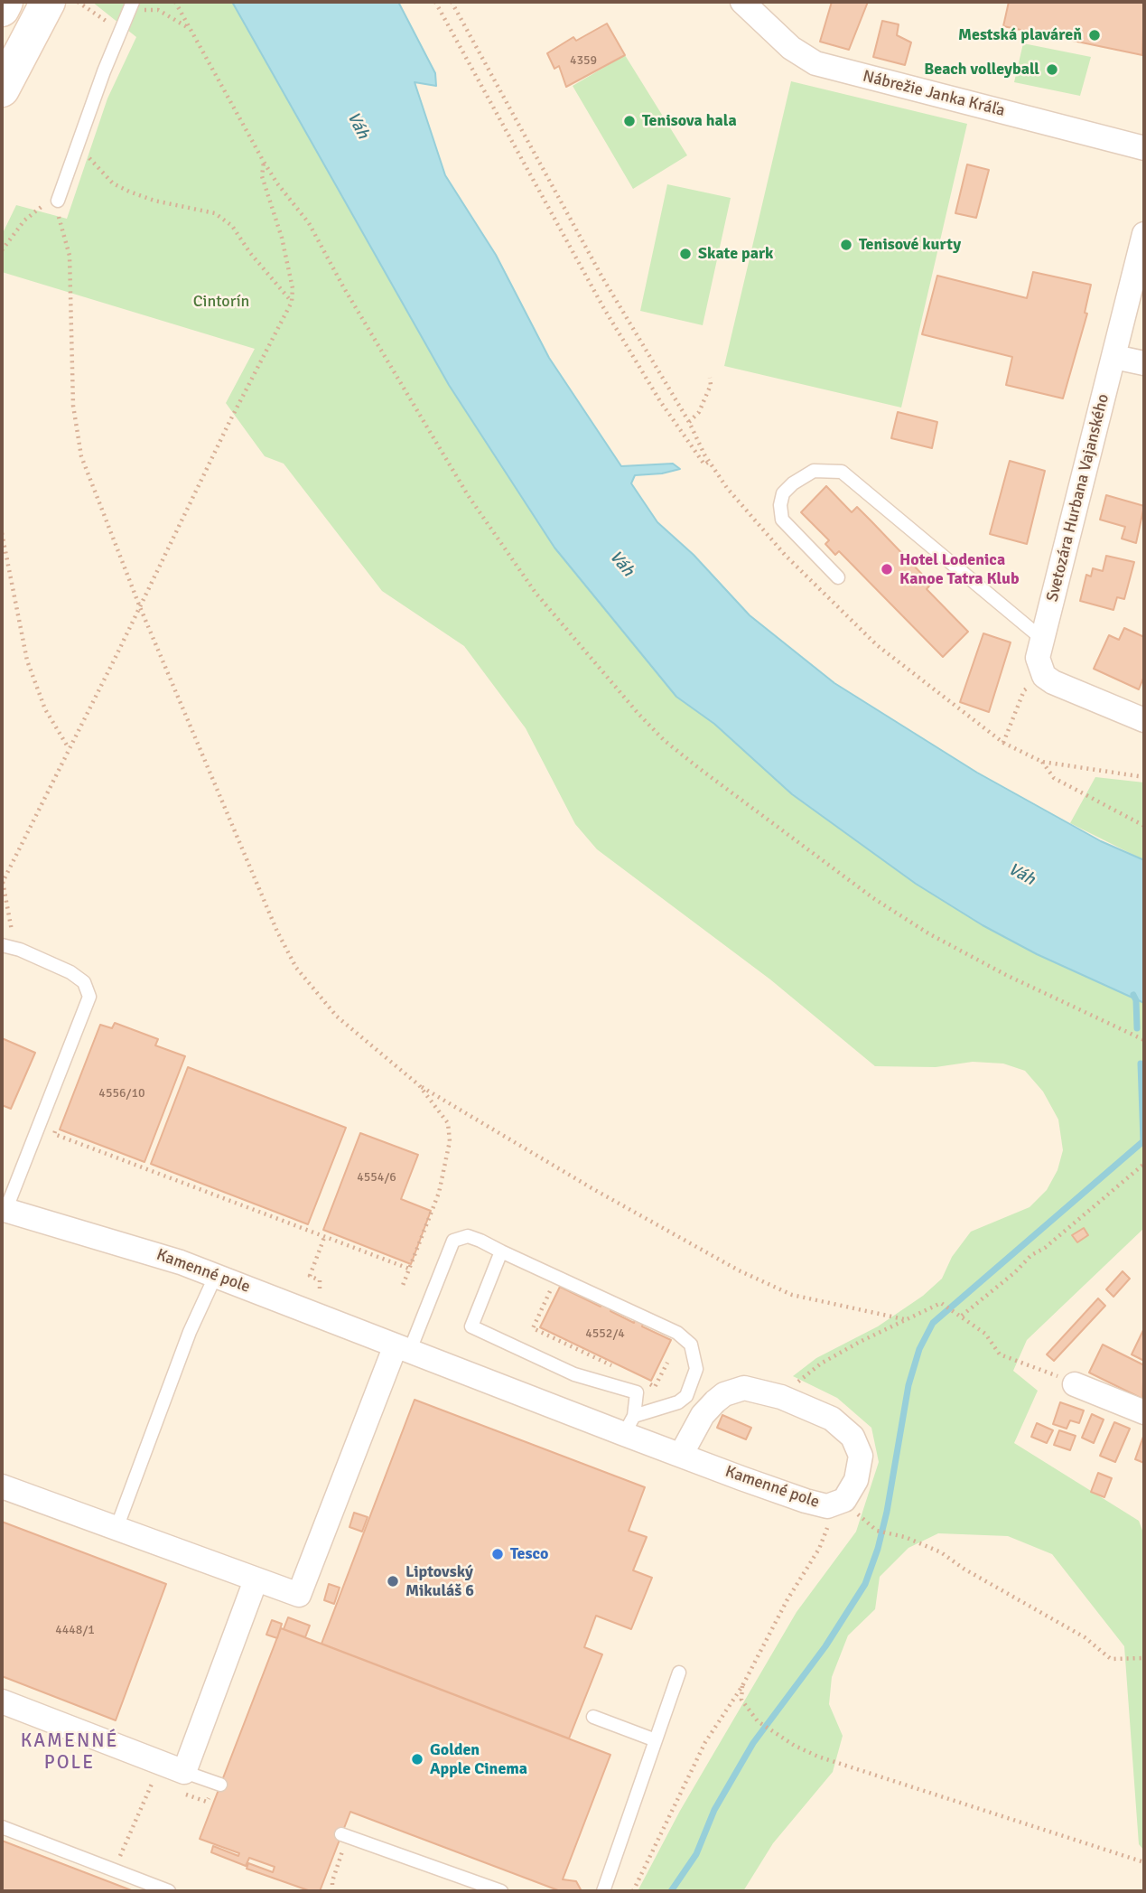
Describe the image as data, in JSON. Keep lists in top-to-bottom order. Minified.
{"streets":{"street":["Nábrežie Janka Kráľa","Svetozára Hurbana Vajanského","Kamenné pole"]},"districts":["KAMENNÉ POLE"],"water":["Váh"],"parks":["Cintorín"],"places":["Mestská plaváreň","Beach volleyball","Tenisova hala","Tenisové kurty","Skate park","Hotel Lodenica Kanoe Tatra Klub","Tesco","Liptovský Mikuláš 6","Golden Apple Cinema"],"house_numbers":["4359","4556/10","4554/6","4552/4","4448/1"]}
